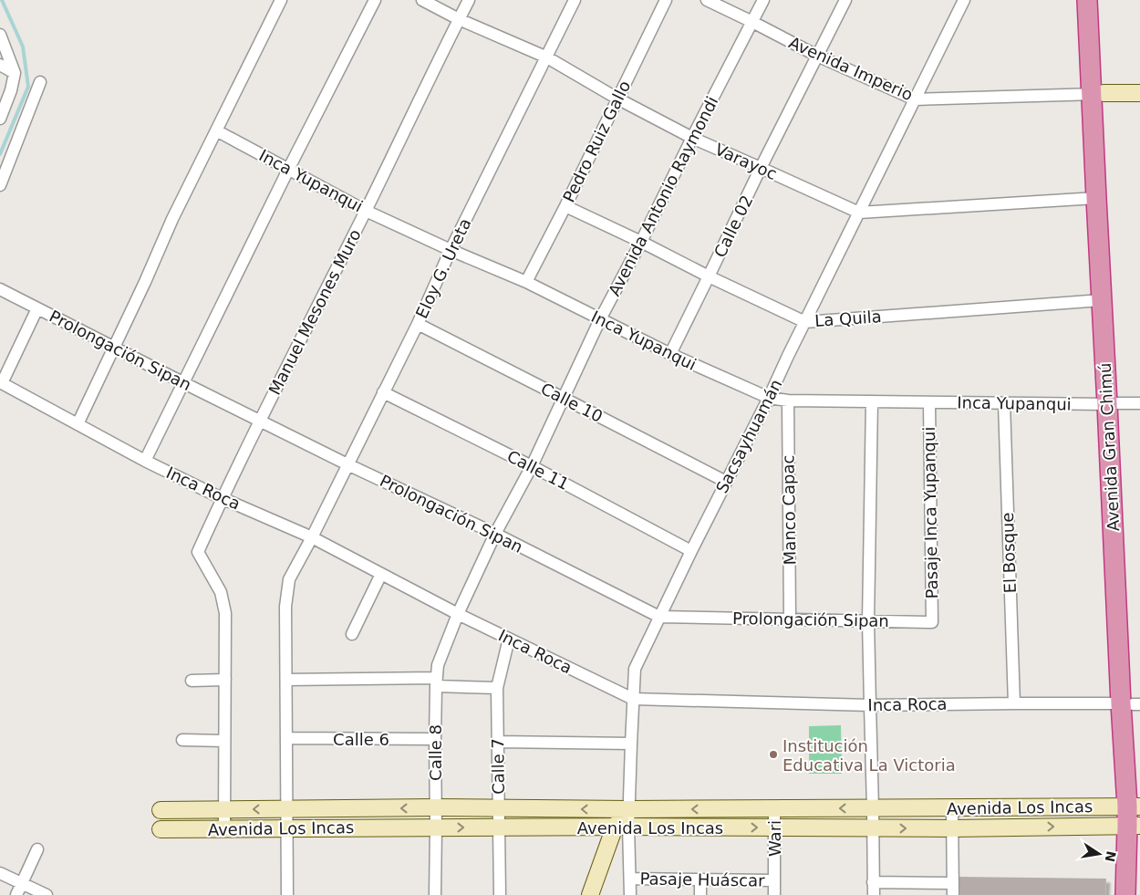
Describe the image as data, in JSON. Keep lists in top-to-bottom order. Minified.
{"streets":{"highway":["Avenida Gran Chimú"],"street":["Avenida Imperio","Pedro Ruiz Gallo","Varayoc","Inca Yupanqui","Avenida Antonio Raymondi","Calle 02","Eloy G. Ureta","Manuel Mesones Muro","La Quila","Prolongación Sipan","Calle 10","Sacsayhuamán","Calle 11","Inca Roca","Manco Capac","Pasaje Inca Yupanqui","El Bosque","Calle 6","Calle 8","Calle 7","Avenida Los Incas","Wari","Pasaje Huáscar"]},"crossings":[["Avenida Imperio","Avenida Antonio Raymondi"],["Avenida Imperio","Calle 02"],["Avenida Imperio","Sacsayhuamán"],["Avenida Imperio","Avenida Gran Chimú"],["Pedro Ruiz Gallo","Varayoc"],["Pedro Ruiz Gallo","Inca Yupanqui"],["Pedro Ruiz Gallo","La Quila"],["Varayoc","Avenida Antonio Raymondi"],["Varayoc","Calle 02"],["Varayoc","Eloy G. Ureta"],["Varayoc","Manuel Mesones Muro"],["Varayoc","Sacsayhuamán"],["Varayoc","Avenida Gran Chimú"],["Inca Yupanqui","Avenida Antonio Raymondi"],["Inca Yupanqui","Calle 02"],["Inca Yupanqui","Eloy G. Ureta"],["Inca Yupanqui","Manuel Mesones Muro"],["Inca Yupanqui","Sacsayhuamán"],["Inca Yupanqui","Avenida Gran Chimú"],["Inca Yupanqui","Manco Capac"],["Inca Yupanqui","Pasaje Inca Yupanqui"],["Inca Yupanqui","El Bosque"],["Avenida Antonio Raymondi","La Quila"],["Avenida Antonio Raymondi","Prolongación Sipan"],["Avenida Antonio Raymondi","Calle 10"],["Avenida Antonio Raymondi","Calle 11"],["Avenida Antonio Raymondi","Inca Roca"],["Avenida Antonio Raymondi","Calle 8"],["Calle 02","La Quila"],["Eloy G. Ureta","Prolongación Sipan"],["Eloy G. Ureta","Calle 10"],["Eloy G. Ureta","Calle 11"],["Eloy G. Ureta","Inca Roca"],["Eloy G. Ureta","Calle 6"],["Eloy G. Ureta","Avenida Los Incas"],["Manuel Mesones Muro","Prolongación Sipan"],["Manuel Mesones Muro","Inca Roca"],["La Quila","Sacsayhuamán"],["La Quila","Avenida Gran Chimú"],["Prolongación Sipan","Sacsayhuamán"],["Prolongación Sipan","Inca Roca"],["Prolongación Sipan","Manco Capac"],["Prolongación Sipan","Pasaje Inca Yupanqui"],["Calle 10","Sacsayhuamán"],["Sacsayhuamán","Calle 11"],["Sacsayhuamán","Inca Roca"],["Sacsayhuamán","Avenida Los Incas"],["Avenida Gran Chimú","Inca Roca"],["Avenida Gran Chimú","Avenida Los Incas"],["Inca Roca","El Bosque"],["Inca Roca","Calle 8"],["Inca Roca","Calle 7"],["Calle 6","Calle 8"],["Calle 8","Avenida Los Incas"],["Calle 7","Avenida Los Incas"],["Avenida Los Incas","Wari"],["Wari","Pasaje Huáscar"]],"places":["Institución Educativa La Victoria"],"north":"right"}
